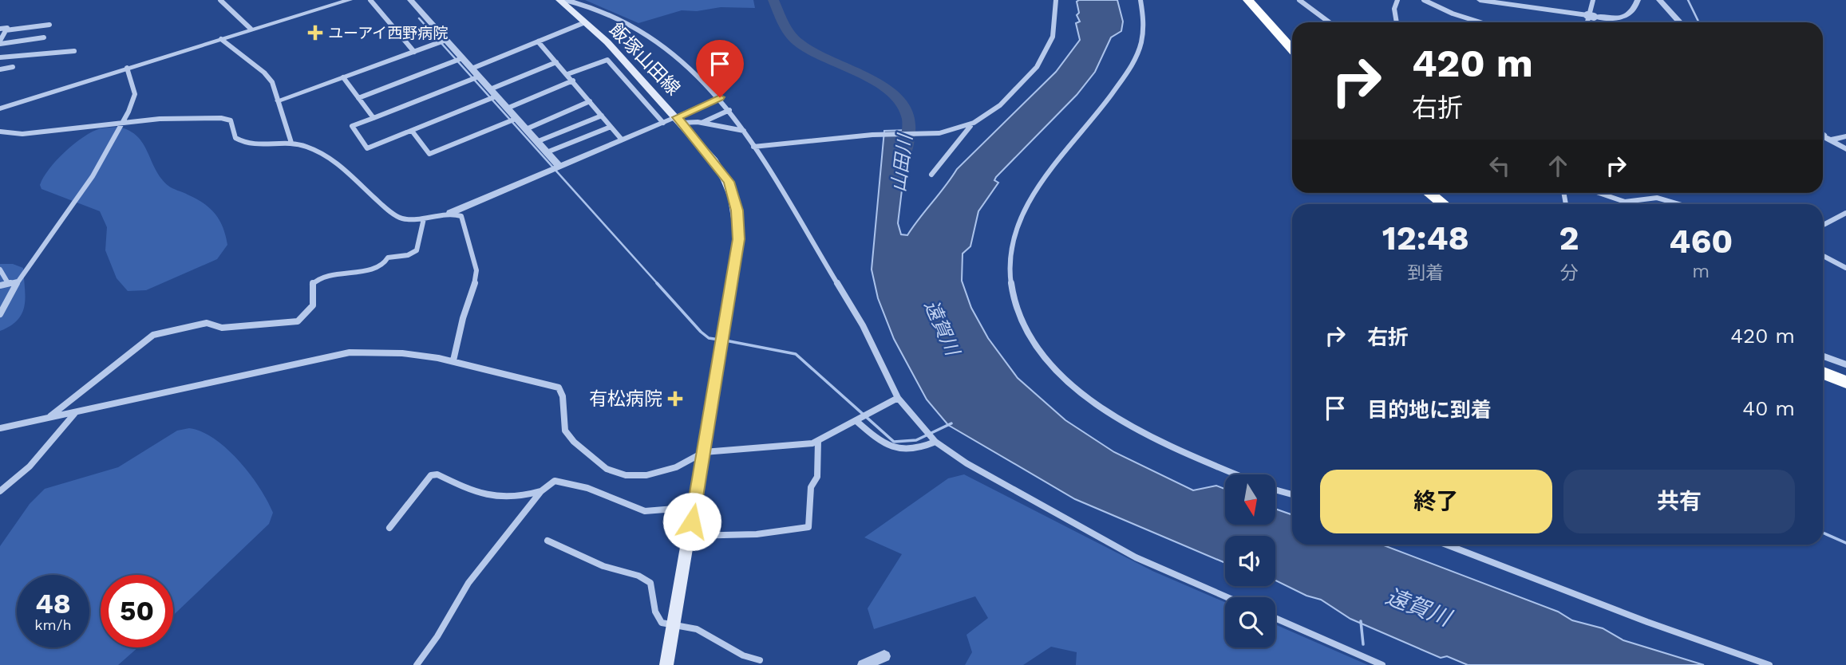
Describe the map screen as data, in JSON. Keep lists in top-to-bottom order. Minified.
{"streets":{"main road":["飯塚山田線"]},"water":["山田川","遠賀川"],"places":{"health":["ユーアイ西野病院","有松病院"]},"north":"bottom","page":{"turn":["420 m","右折"],"eta":["12:48","到着","2","分","460","m"],"list":[{"name":"右折","value":"420 m"},{"name":"目的地に到着","value":"40 m"}],"buttons":["終了","共有"],"speed":"48 km/h","limit":"50"}}
